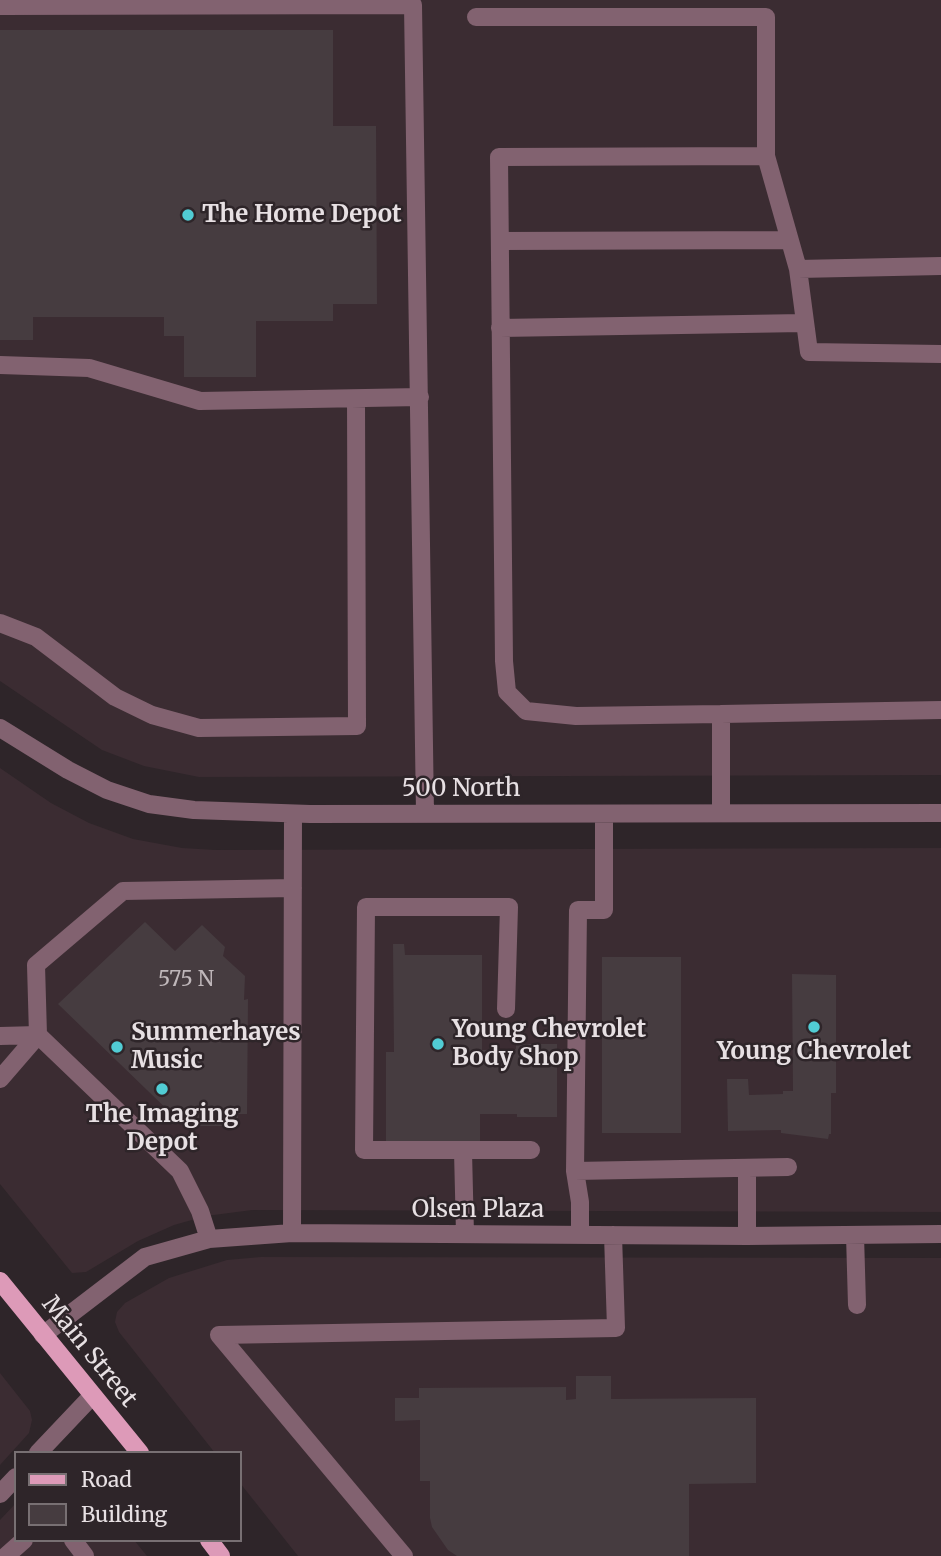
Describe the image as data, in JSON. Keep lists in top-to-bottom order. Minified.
{"streets":{"main road":["Main Street"],"street":["500 North","Olsen Plaza"]},"crossings":[["Olsen Plaza","Main Street"]],"places":["The Home Depot","Young Chevrolet","Young Chevrolet Body Shop","Summerhayes Music","The Imaging Depot"],"house_numbers":["575 N"],"legend":["Road","Building"]}
